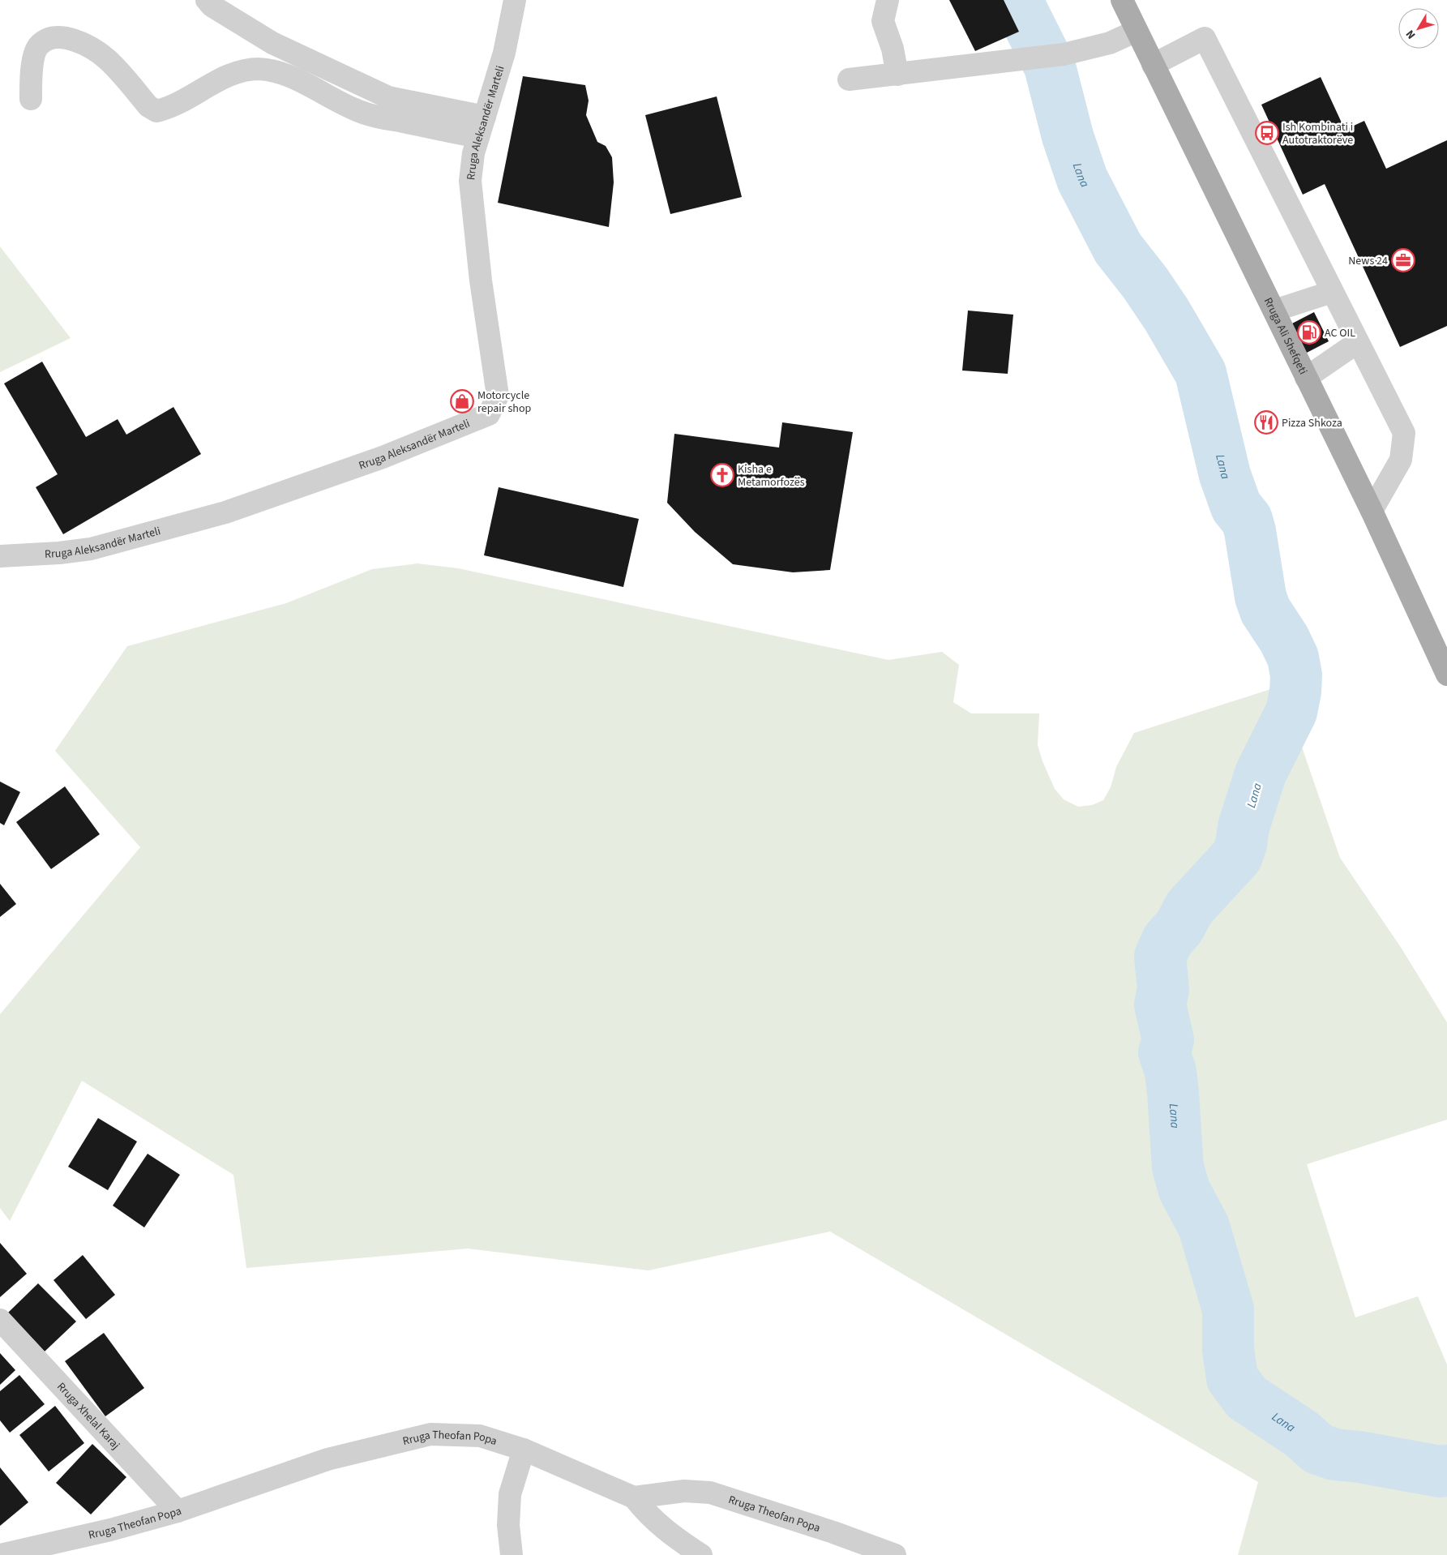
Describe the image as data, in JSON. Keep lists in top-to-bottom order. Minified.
{"streets":{"main road":["Rruga Ali Shefqeti"],"street":["Rruga Aleksandër Marteli","Rruga Xhelal Karaj","Rruga Theofan Popa"]},"crossings":[["Rruga Xhelal Karaj","Rruga Theofan Popa"]],"water":["Lana"],"places":{"bus stop":["Ish Kombinati i Autotraktorëve"],"office":["News 24"],"fuel station":["AC OIL"],"shop":["Motorcycle repair shop"],"restaurant":["Pizza Shkoza"],"church":["Kisha e Metamorfozës"]},"north":"bottom left"}
